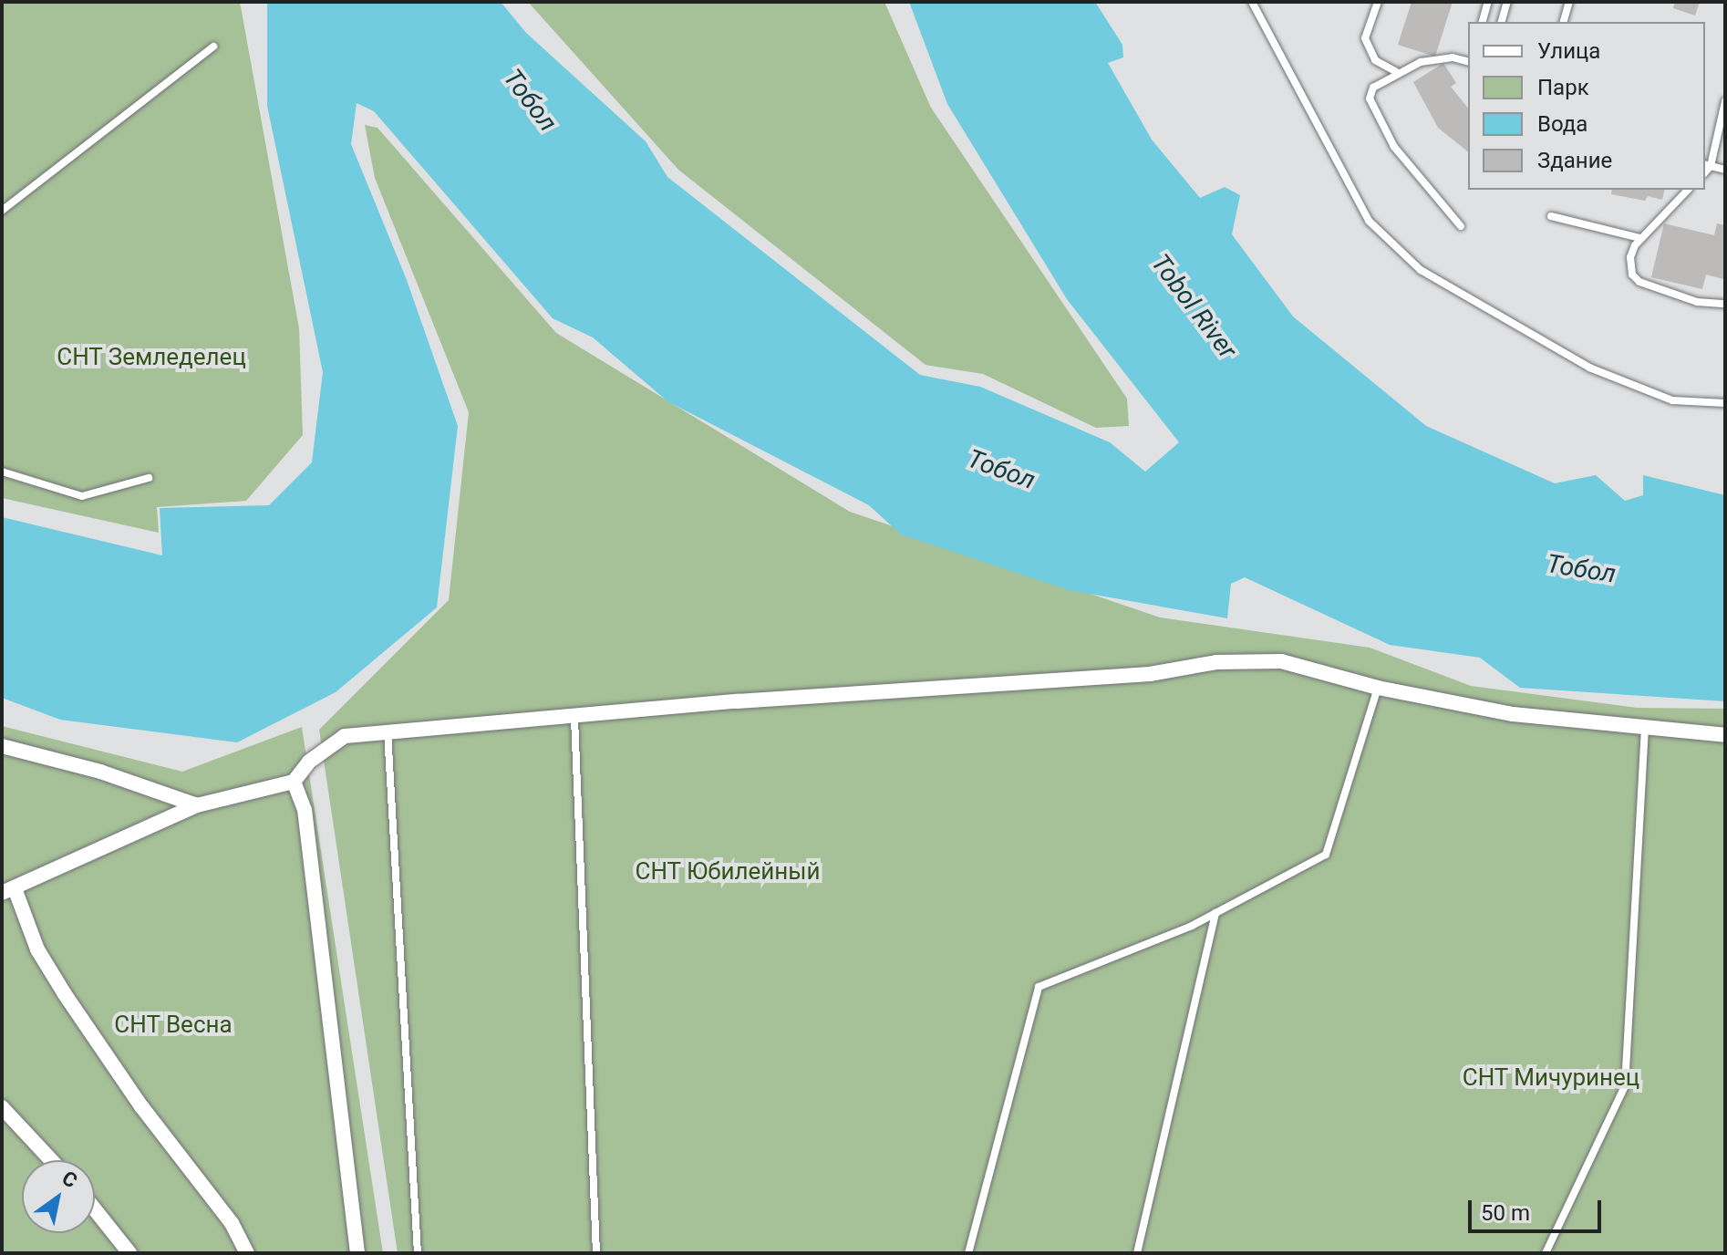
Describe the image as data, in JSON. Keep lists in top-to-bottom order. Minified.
{"water":["Тобол","Tobol River"],"parks":["СНТ Земледелец","СНТ Юбилейный","СНТ Весна","СНТ Мичуринец"],"legend":["Улица","Парк","Вода","Здание"],"scale_bar":"50 m","north":"top right"}
